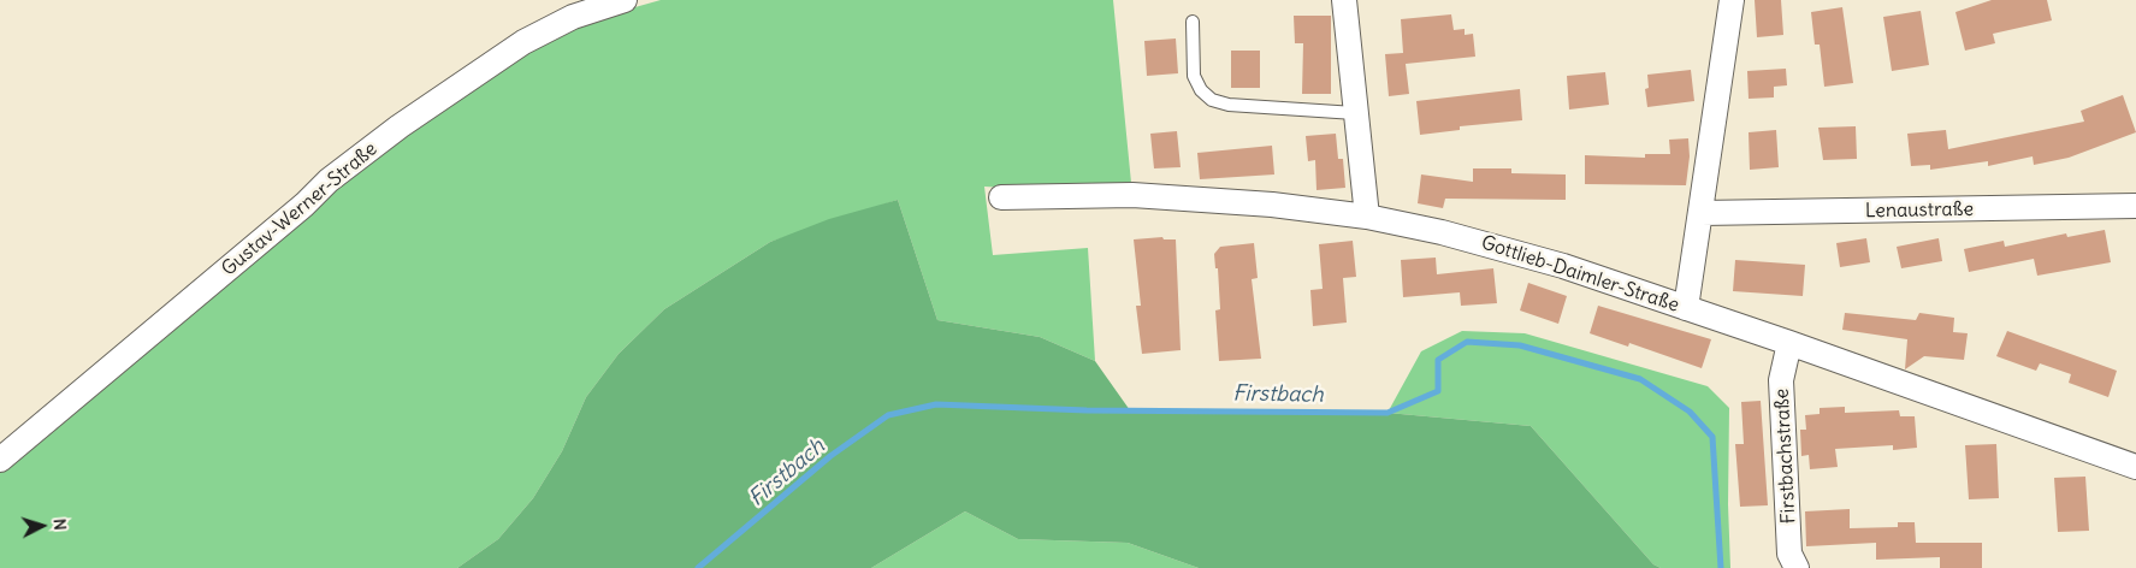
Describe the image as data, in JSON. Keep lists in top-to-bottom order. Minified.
{"streets":{"street":["Gustav-Werner-Straße","Lenaustraße","Gottlieb-Daimler-Straße","Firstbachstraße"]},"crossings":[["Gottlieb-Daimler-Straße","Firstbachstraße"]],"water":["Firstbach"],"north":"right"}
